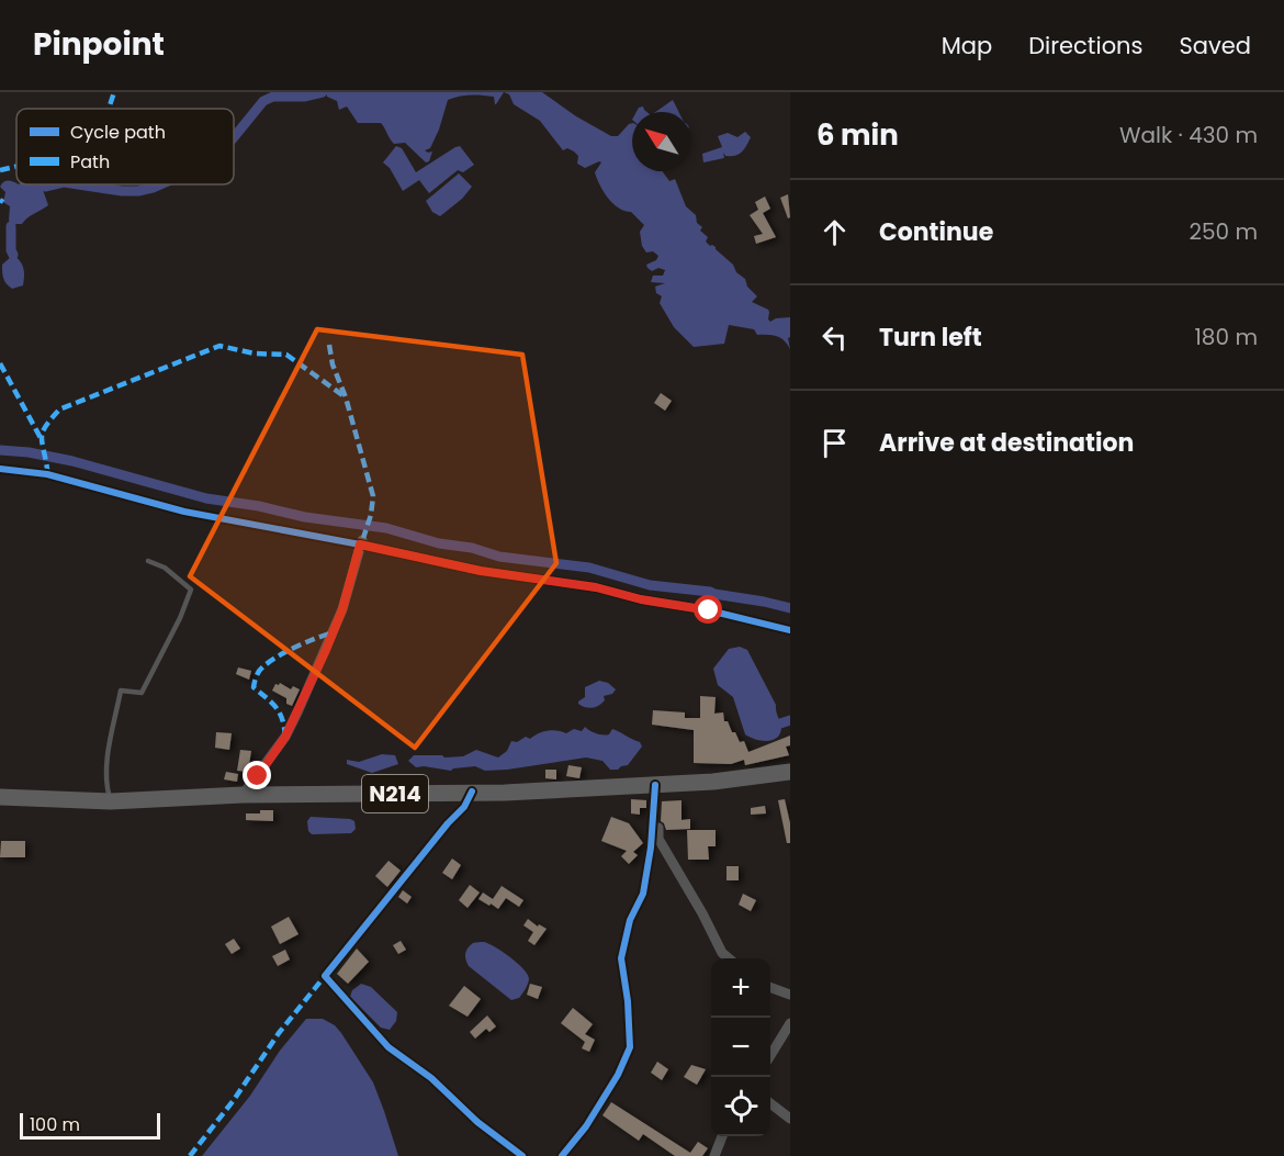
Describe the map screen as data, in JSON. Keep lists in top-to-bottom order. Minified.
{"streets":{"highway":["N214"]},"legend":["Cycle path","Path"],"scale_bar":"100 m","north":"top left","page":{"header":"Pinpoint","nav":["Map","Directions","Saved"],"heading":["6 min","Walk · 430 m"],"list":[["Continue","250 m"],["Turn left","180 m"],"Arrive at destination"],"map_buttons":["+","−"],"scale":"100 m"}}
